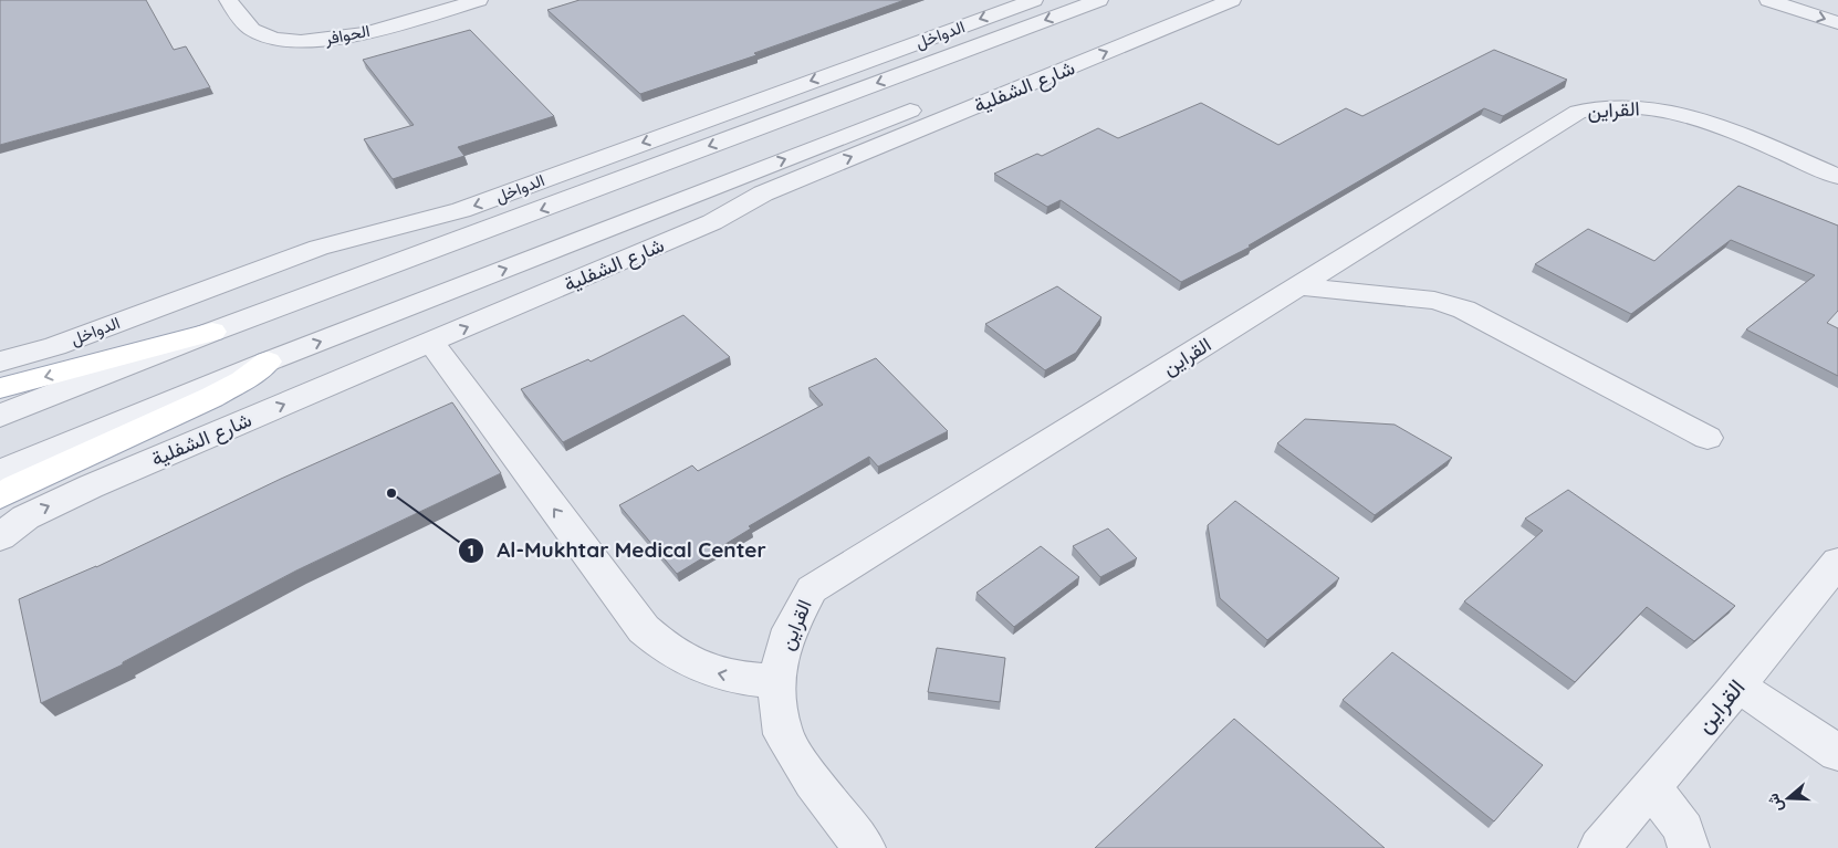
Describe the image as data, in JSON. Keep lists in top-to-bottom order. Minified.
{"streets":{"street":["الحوافر","الدواخل","شارع الشفلية","القراين"]},"places":["Al-Mukhtar Medical Center"],"north":"left"}
